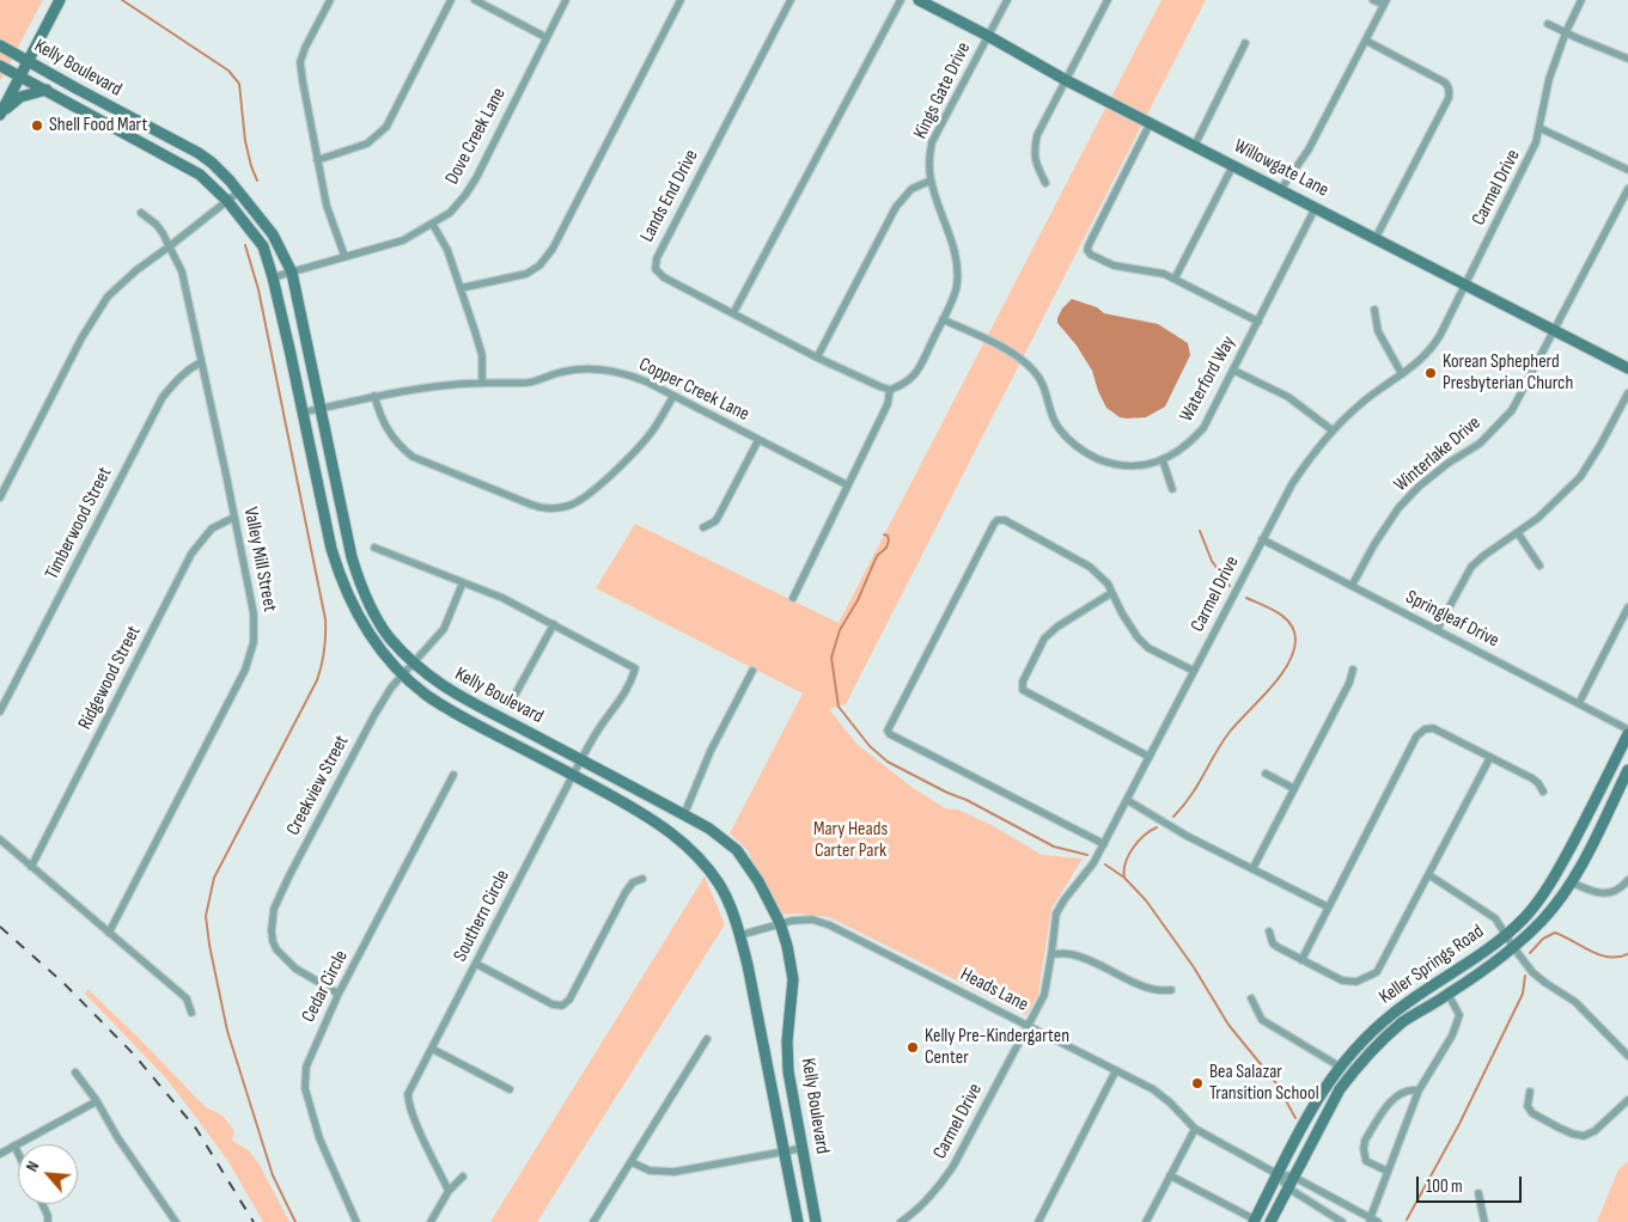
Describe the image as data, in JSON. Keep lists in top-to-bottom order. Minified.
{"streets":{"main road":["Kelly Boulevard","Willowgate Lane","Keller Springs Road"],"street":["Kings Gate Drive","Dove Creek Lane","Carmel Drive","Lands End Drive","Waterford Way","Copper Creek Lane","Winterlake Drive","Timberwood Street","Valley Mill Street","Springleaf Drive","Ridgewood Street","Creekview Street","Southern Circle","Cedar Circle","Heads Lane"]},"crossings":[["Kelly Boulevard","Dove Creek Lane"],["Kelly Boulevard","Copper Creek Lane"],["Kelly Boulevard","Creekview Street"],["Kelly Boulevard","Southern Circle"],["Kelly Boulevard","Heads Lane"],["Kings Gate Drive","Willowgate Lane"],["Kings Gate Drive","Lands End Drive"],["Kings Gate Drive","Waterford Way"],["Willowgate Lane","Carmel Drive"],["Willowgate Lane","Waterford Way"],["Willowgate Lane","Winterlake Drive"],["Carmel Drive","Springleaf Drive"],["Carmel Drive","Heads Lane"],["Winterlake Drive","Springleaf Drive"],["Timberwood Street","Valley Mill Street"],["Valley Mill Street","Ridgewood Street"],["Creekview Street","Cedar Circle"],["Keller Springs Road","Heads Lane"]],"parks":["Mary Heads Carter Park"],"places":["Shell Food Mart","Korean Sphepherd Presbyterian Church","Kelly Pre-Kindergarten Center","Bea Salazar Transition School"],"scale_bar":"100 m","north":"top left"}
